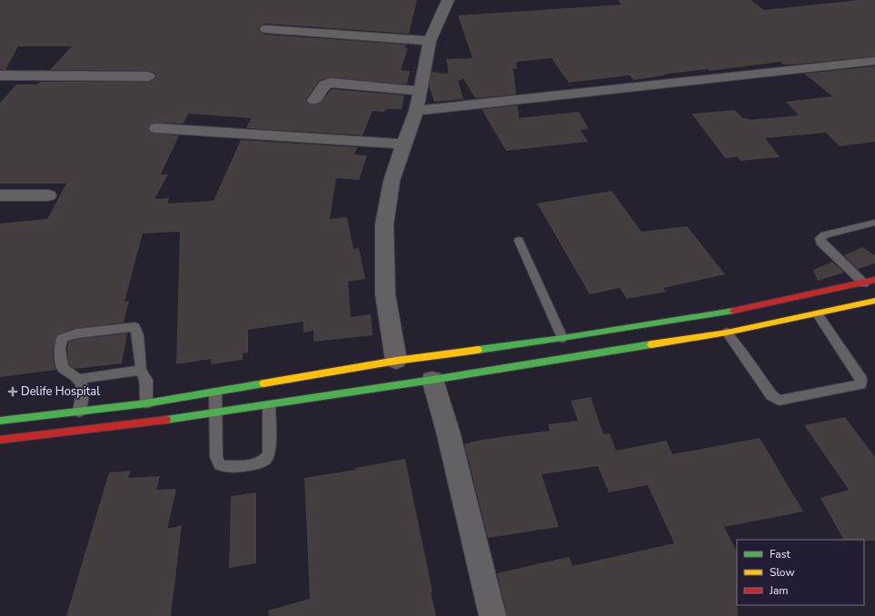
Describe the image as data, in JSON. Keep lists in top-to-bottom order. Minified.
{"places":{"health":["Delife Hospital"]},"legend":["Fast","Slow","Jam"]}
